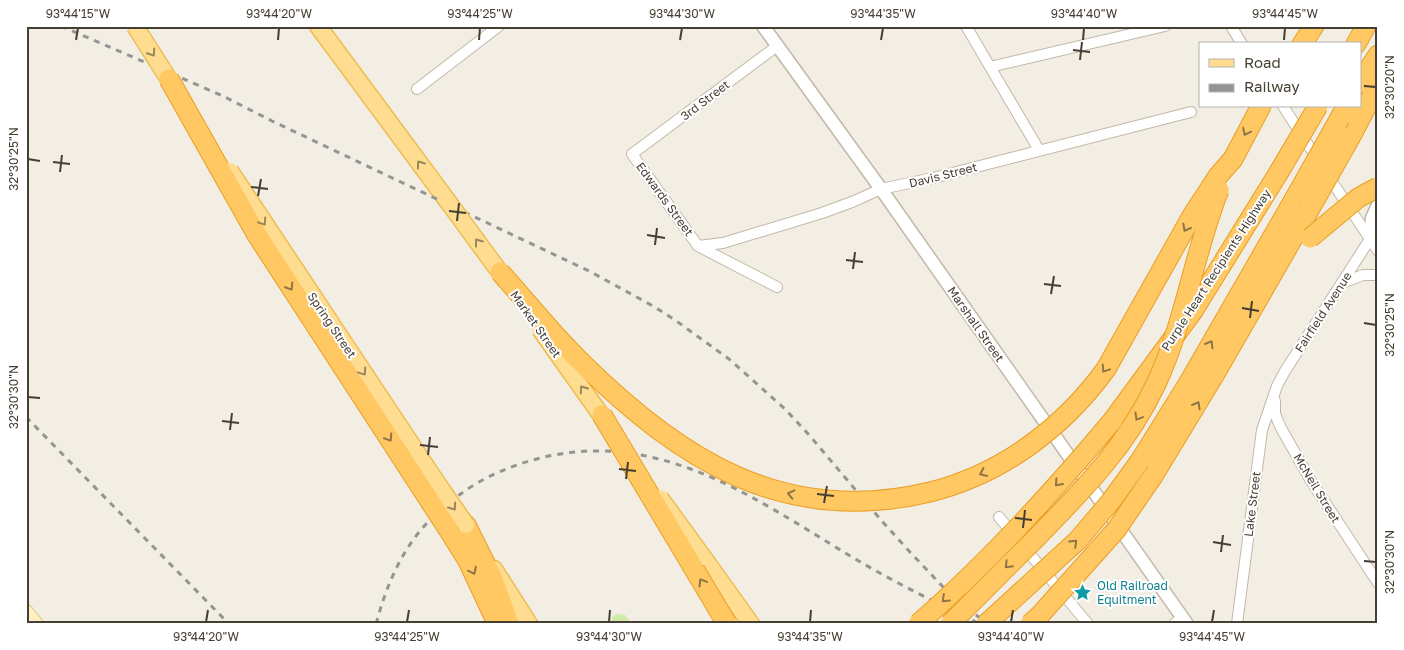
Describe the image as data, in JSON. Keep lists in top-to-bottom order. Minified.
{"streets":{"highway":["Purple Heart Recipients Highway"],"main road":["Market Street","Spring Street"],"street":["3rd Street","Davis Street","Edwards Street","Fairfield Avenue","Marshall Street","McNeil Street","Lake Street"]},"crossings":[["3rd Street","Edwards Street"],["3rd Street","Marshall Street"],["Davis Street","Edwards Street"],["Davis Street","Marshall Street"],["Fairfield Avenue","McNeil Street"],["Fairfield Avenue","Lake Street"],["McNeil Street","Lake Street"]],"one_way":["Market Street","Spring Street"],"places":{"place":["Old Railroad Equitment"]},"legend":["Road","Railway"],"coordinates":["93°44'15\"W","93°44'20\"W","93°44'25\"W","93°44'30\"W","93°44'35\"W","93°44'40\"W","93°44'45\"W","32°30'20\"N","32°30'25\"N","32°30'30\"N"]}
